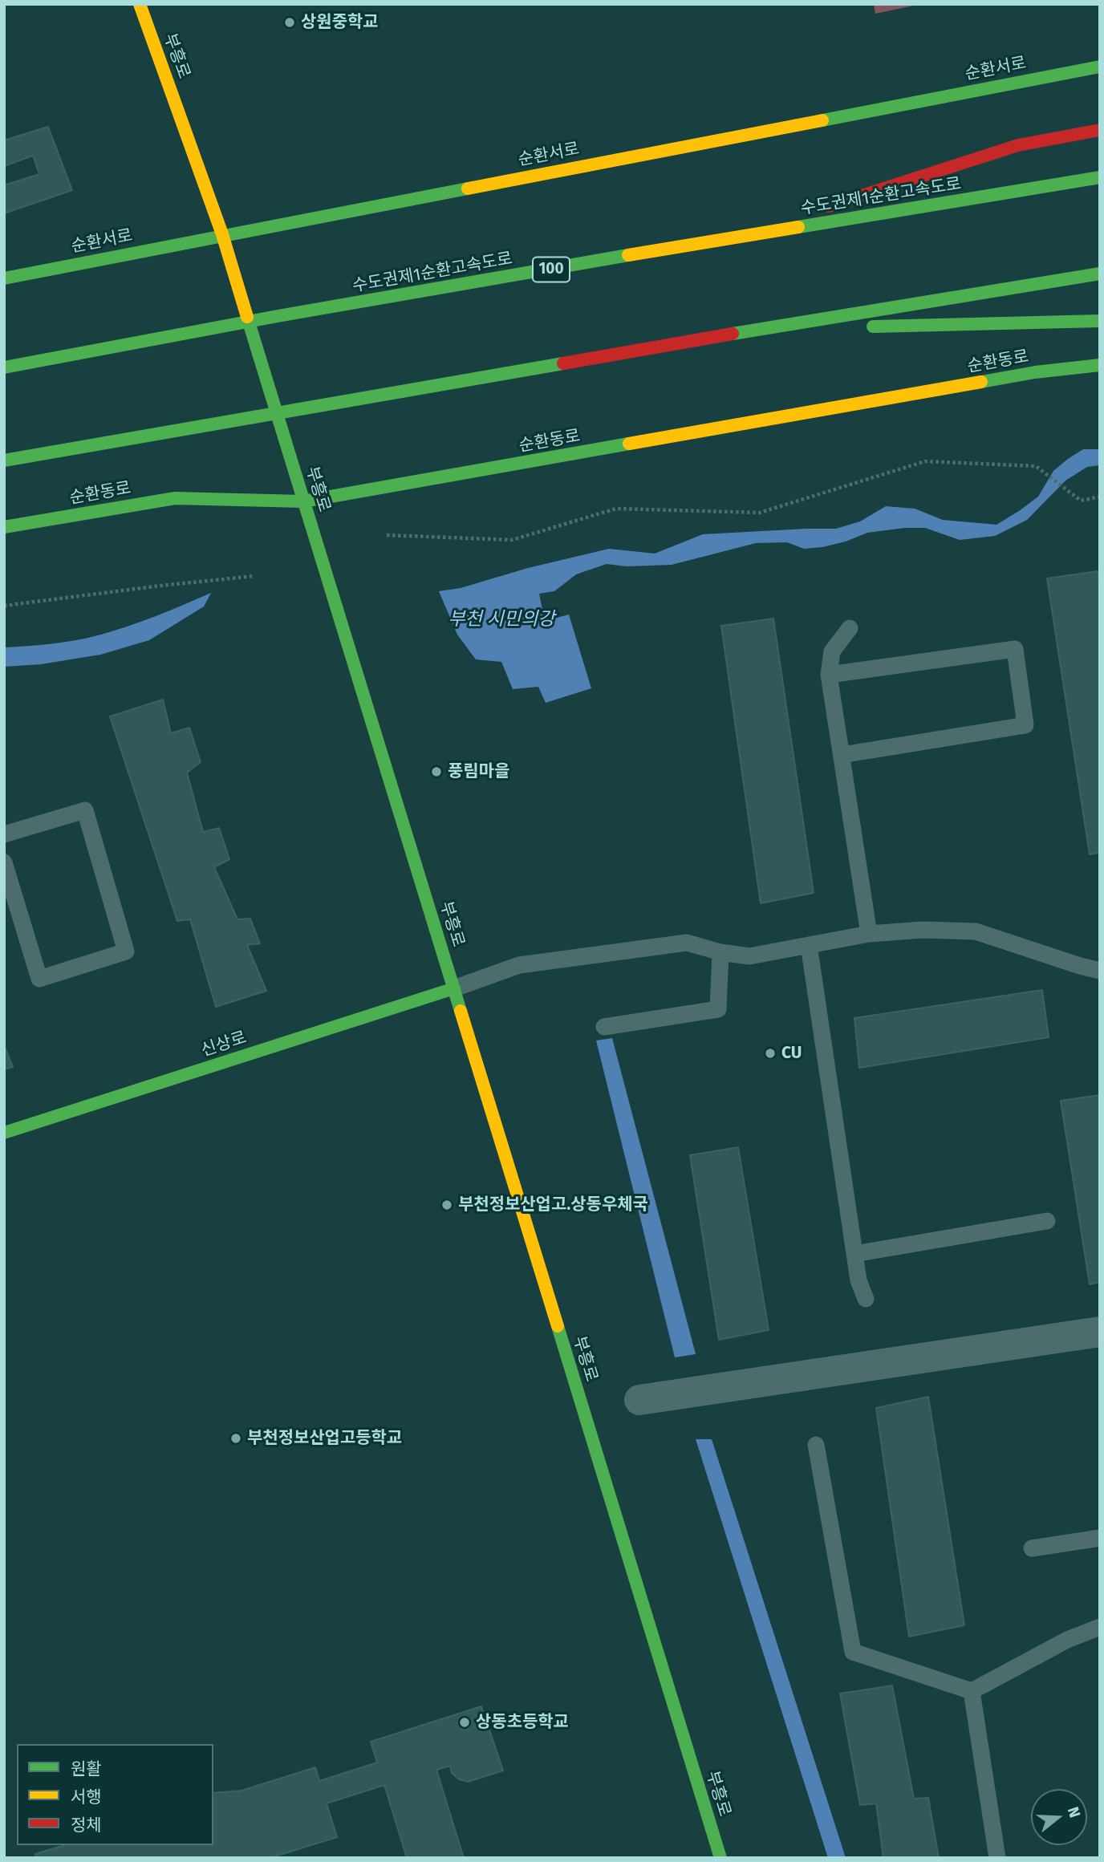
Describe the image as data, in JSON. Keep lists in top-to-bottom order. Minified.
{"streets":{"main road":["부흥로","순환서로","수도권제1순환고속도로","100","순환동로","신상로"]},"crossings":[["부흥로","순환서로"],["부흥로","순환동로"],["부흥로","신상로"]],"water":["부천 시민의강"],"places":["상원중학교","풍림마을","CU","부천정보산업고.상동우체국","부천정보산업고등학교","상동초등학교"],"legend":["원활","서행","정체"],"north":"right"}
